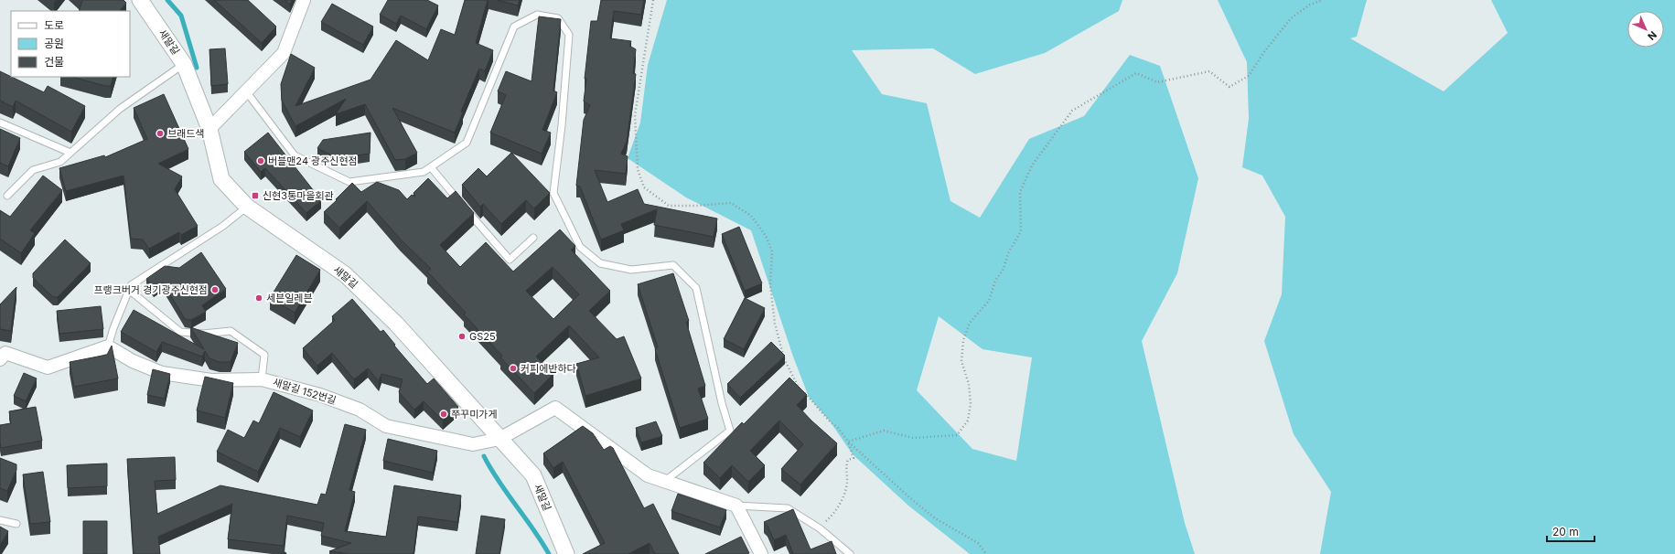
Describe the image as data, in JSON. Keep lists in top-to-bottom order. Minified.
{"streets":{"street":["새말길","새말길 152번길"]},"crossings":[["새말길","새말길 152번길"]],"places":{"other":["브래드색","버블맨24 광주신현점","프랭크버거 경기광주신현점","세븐일레븐","GS25","커피에반하다","쭈꾸미가게"],"transit":["신현3통마을회관"]},"legend":["도로","공원","건물"],"scale_bar":"20 m","north":"bottom right"}
